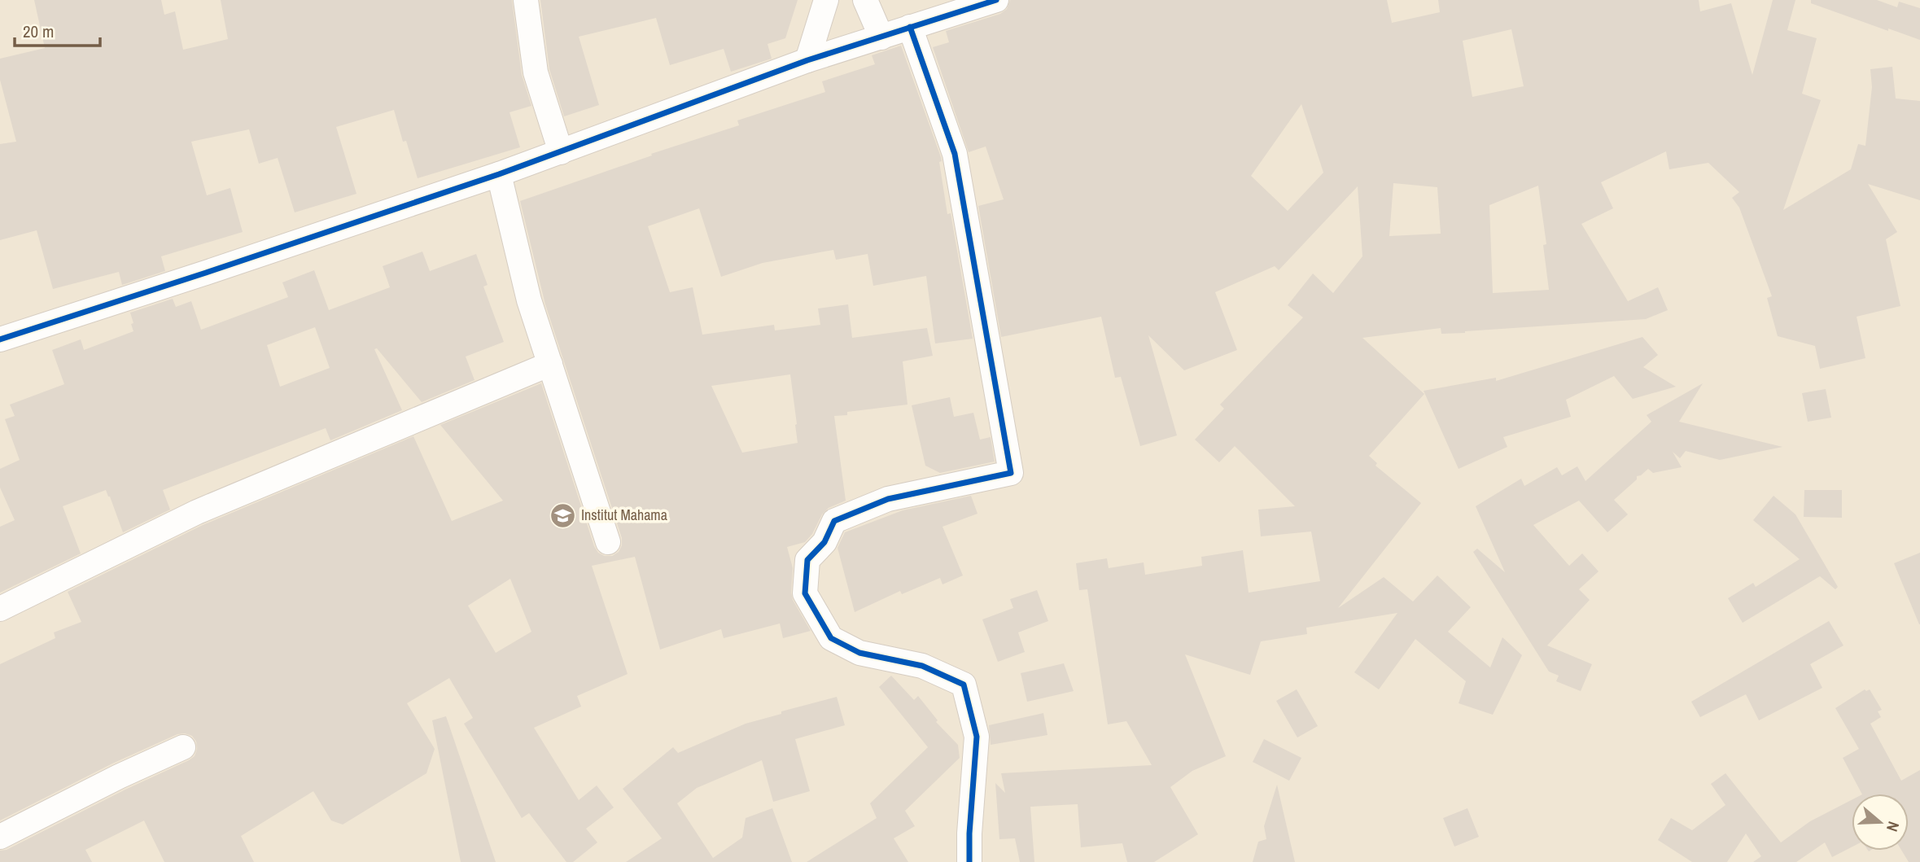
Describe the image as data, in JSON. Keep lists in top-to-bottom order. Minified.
{"places":{"school or university":["Institut Mahama"]},"scale_bar":"20 m","north":"right"}
